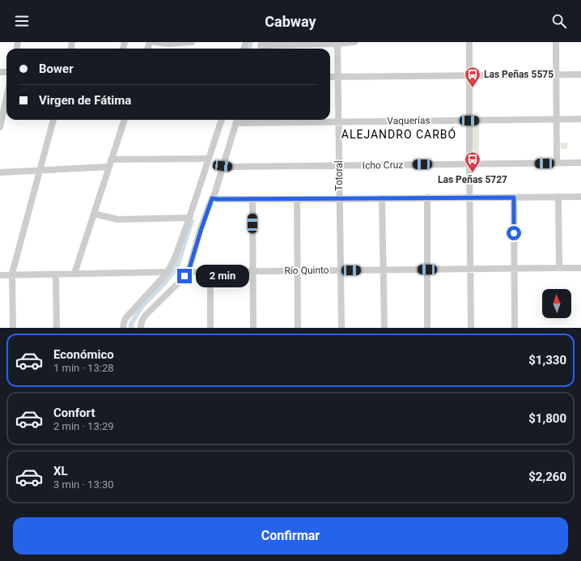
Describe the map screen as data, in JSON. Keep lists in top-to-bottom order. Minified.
{"streets":{"street":["Vaquerías","Icho Cruz","Totoral","Río Quinto"]},"crossings":[["Vaquerías","Totoral"],["Icho Cruz","Totoral"],["Totoral","Río Quinto"]],"districts":["ALEJANDRO CARBÓ"],"places":{"bus stop":["Las Peñas 5575","Las Peñas 5727"]},"north":"top","page":{"header":"Cabway","banner":["Bower","Virgen de Fátima"],"bubble":"2 min","list":[{"name":"Económico","note":"1 min · 13:28","value":"$1,330"},{"name":"Confort","note":"2 min · 13:29","value":"$1,800"},{"name":"XL","note":"3 min · 13:30","value":"$2,260"}],"buttons":"Confirmar"}}
